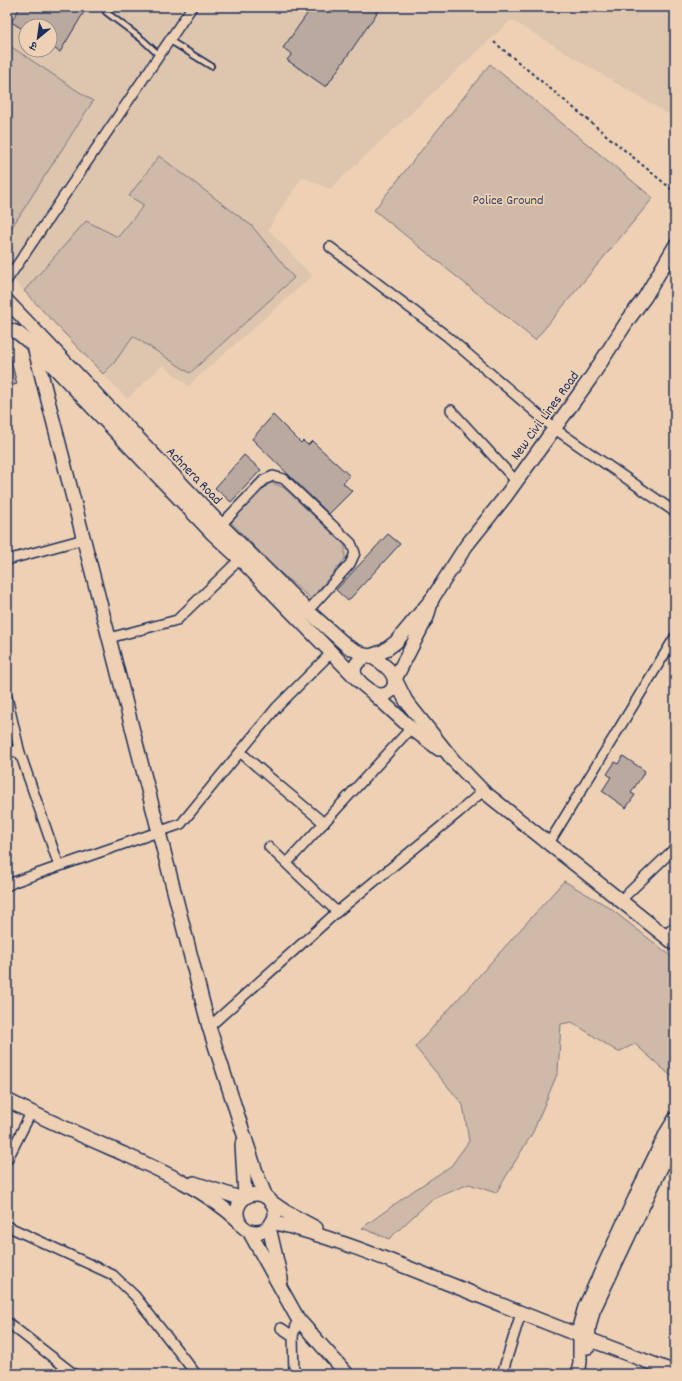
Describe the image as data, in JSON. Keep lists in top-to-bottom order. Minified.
{"streets":{"main road":["New Civil Lines Road","Achnera Road"]},"parks":["Police Ground"],"north":"bottom left"}
